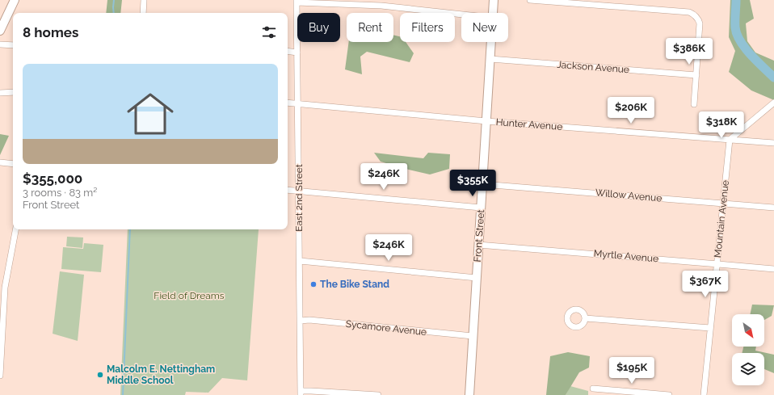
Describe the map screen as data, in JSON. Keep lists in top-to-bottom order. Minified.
{"streets":{"street":["Jackson Avenue","Hunter Avenue","Willow Avenue","East 2nd Street","Mountain Avenue","Front Street","Myrtle Avenue","Sycamore Avenue"]},"crossings":[["Jackson Avenue","Front Street"],["Hunter Avenue","East 2nd Street"],["Hunter Avenue","Mountain Avenue"],["Hunter Avenue","Front Street"],["Willow Avenue","Mountain Avenue"],["Willow Avenue","Front Street"],["East 2nd Street","Sycamore Avenue"],["Mountain Avenue","Myrtle Avenue"],["Front Street","Myrtle Avenue"],["Front Street","Sycamore Avenue"]],"parks":["Field of Dreams"],"places":["The Bike Stand","Malcolm E. Nettingham Middle School"],"north":"bottom right","page":{"chip":["Buy","Rent","Filters","New"],"heading":"8 homes","price":["$386K","$206K","$318K","$246K","$355K","$246K","$367K","$195K"],"list":[{"name":"$355,000","note":"3 rooms · 83 m² · Front Street"}]}}
